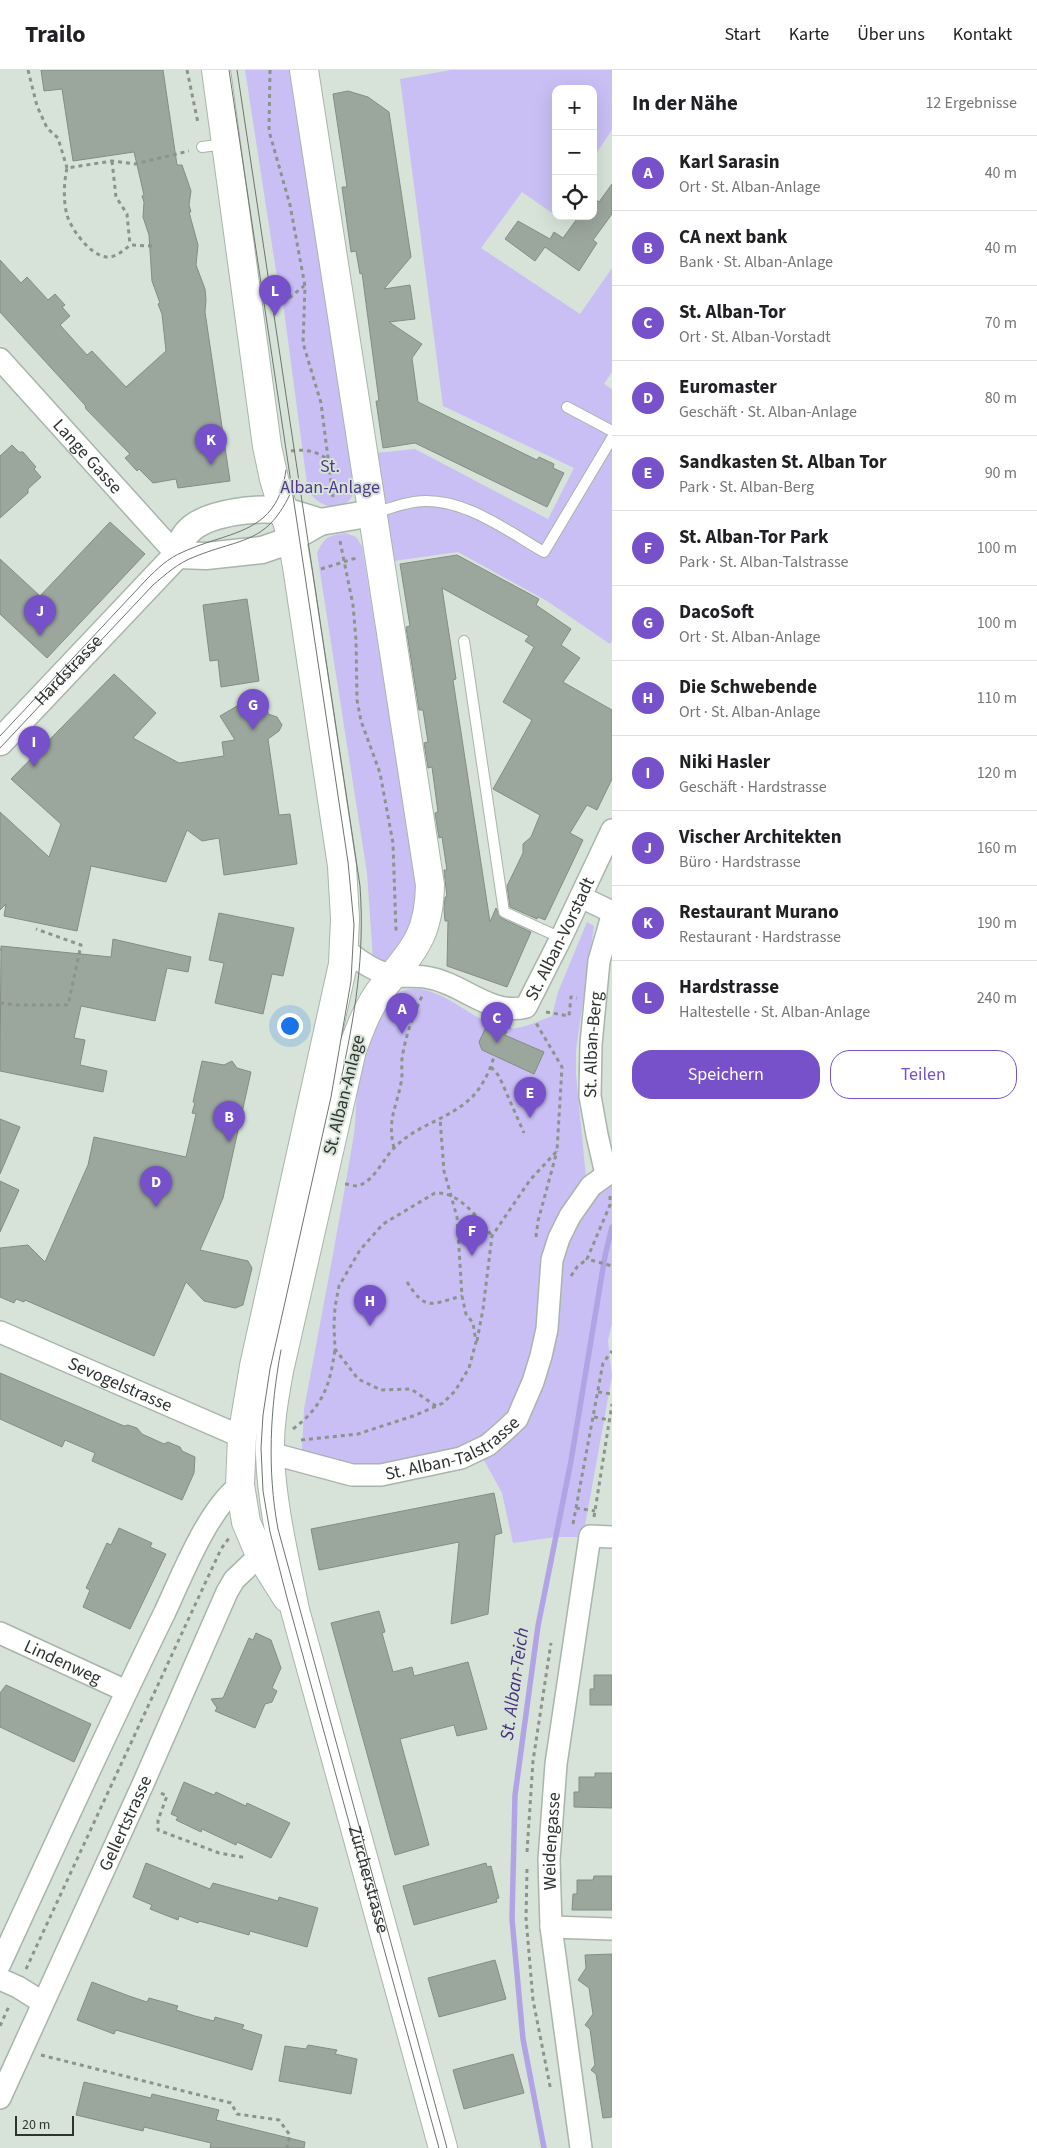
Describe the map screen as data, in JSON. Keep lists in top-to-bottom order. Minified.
{"streets":{"main road":["St. Alban-Anlage","Zürcherstrasse"],"street":["Lange Gasse","Hardstrasse","St. Alban-Vorstadt","St. Alban-Berg","Sevogelstrasse","St. Alban-Talstrasse","Lindenweg","Gellertstrasse","Weidengasse"]},"crossings":[["Lange Gasse","Hardstrasse"],["Hardstrasse","St. Alban-Anlage"],["St. Alban-Vorstadt","St. Alban-Berg"],["St. Alban-Vorstadt","St. Alban-Anlage"],["St. Alban-Berg","St. Alban-Talstrasse"],["St. Alban-Anlage","Sevogelstrasse"],["St. Alban-Anlage","St. Alban-Talstrasse"],["St. Alban-Anlage","Zürcherstrasse"],["Sevogelstrasse","Zürcherstrasse"],["St. Alban-Talstrasse","Zürcherstrasse"],["Gellertstrasse","Zürcherstrasse"]],"water":["St. Alban-Teich"],"parks":["St. Alban-Anlage"],"scale_bar":"20 m","page":{"header":"Trailo","nav":["Start","Karte","Über uns","Kontakt"],"heading":["In der Nähe","12 Ergebnisse"],"map_buttons":["+","−"],"list":[{"mark":"A","name":"Karl Sarasin","note":"Ort · St. Alban-Anlage","value":"40 m"},{"mark":"B","name":"CA next bank","note":"Bank · St. Alban-Anlage","value":"40 m"},{"mark":"C","name":"St. Alban-Tor","note":"Ort · St. Alban-Vorstadt","value":"70 m"},{"mark":"D","name":"Euromaster","note":"Geschäft · St. Alban-Anlage","value":"80 m"},{"mark":"E","name":"Sandkasten St. Alban Tor","note":"Park · St. Alban-Berg","value":"90 m"},{"mark":"F","name":"St. Alban-Tor Park","note":"Park · St. Alban-Talstrasse","value":"100 m"},{"mark":"G","name":"DacoSoft","note":"Ort · St. Alban-Anlage","value":"100 m"},{"mark":"H","name":"Die Schwebende","note":"Ort · St. Alban-Anlage","value":"110 m"},{"mark":"I","name":"Niki Hasler","note":"Geschäft · Hardstrasse","value":"120 m"},{"mark":"J","name":"Vischer Architekten","note":"Büro · Hardstrasse","value":"160 m"},{"mark":"K","name":"Restaurant Murano","note":"Restaurant · Hardstrasse","value":"190 m"},{"mark":"L","name":"Hardstrasse","note":"Haltestelle · St. Alban-Anlage","value":"240 m"}],"pins":["L","K","J","G","I","A","C","E","B","D","F","H"],"buttons":["Speichern","Teilen"],"scale":"20 m"}}
